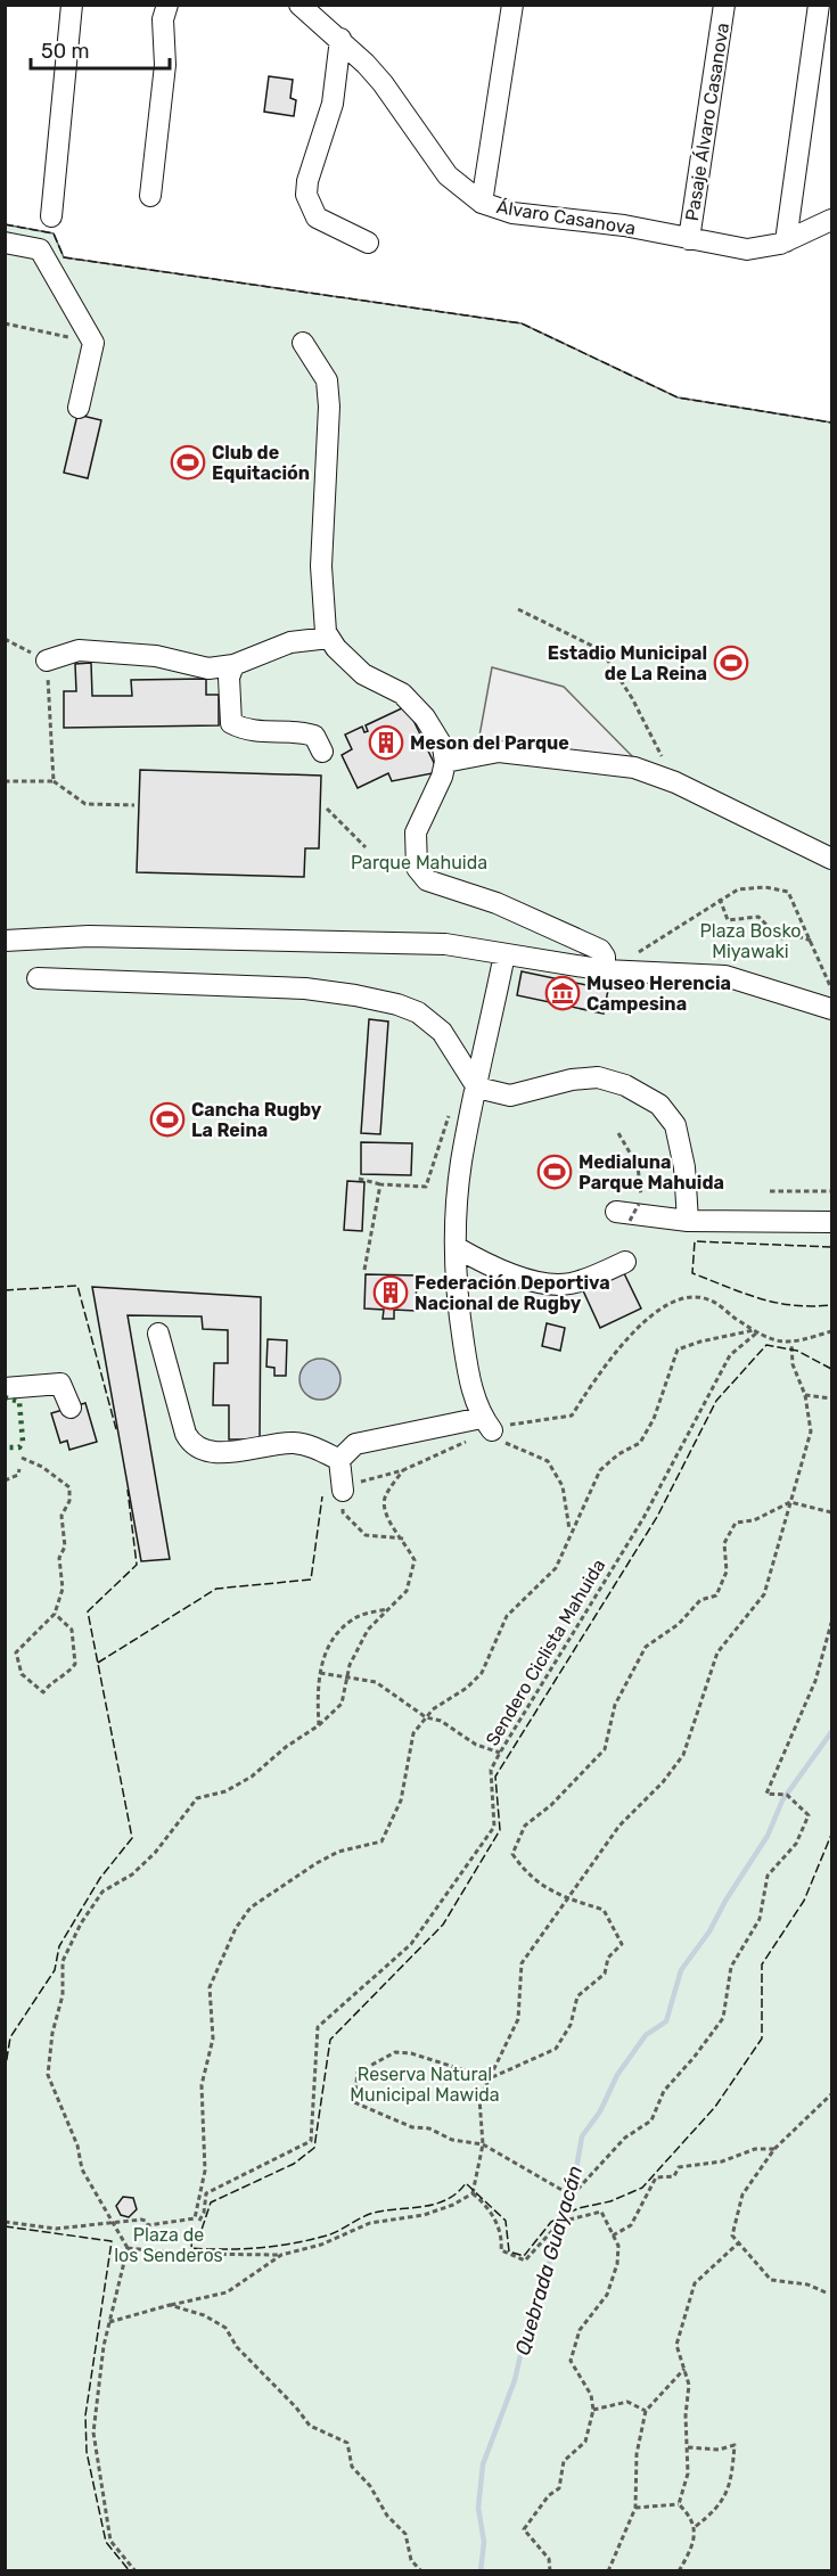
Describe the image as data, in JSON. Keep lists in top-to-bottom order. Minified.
{"streets":{"street":["Pasaje Álvaro Casanova","Álvaro Casanova"],"path":["Sendero Ciclista Mahuida"]},"crossings":[["Pasaje Álvaro Casanova","Álvaro Casanova"]],"water":["Quebrada Guayacán"],"parks":["Parque Mahuida","Plaza Bosko Miyawaki","Reserva Natural Municipal Mawida","Plaza de los Senderos"],"places":{"sports":["Club de Equitación","Estadio Municipal de La Reina","Cancha Rugby La Reina","Medialuna Parque Mahuida"],"building":["Meson del Parque","Federación Deportiva Nacional de Rugby"],"museum":["Museo Herencia Campesina"]},"scale_bar":"50 m"}
